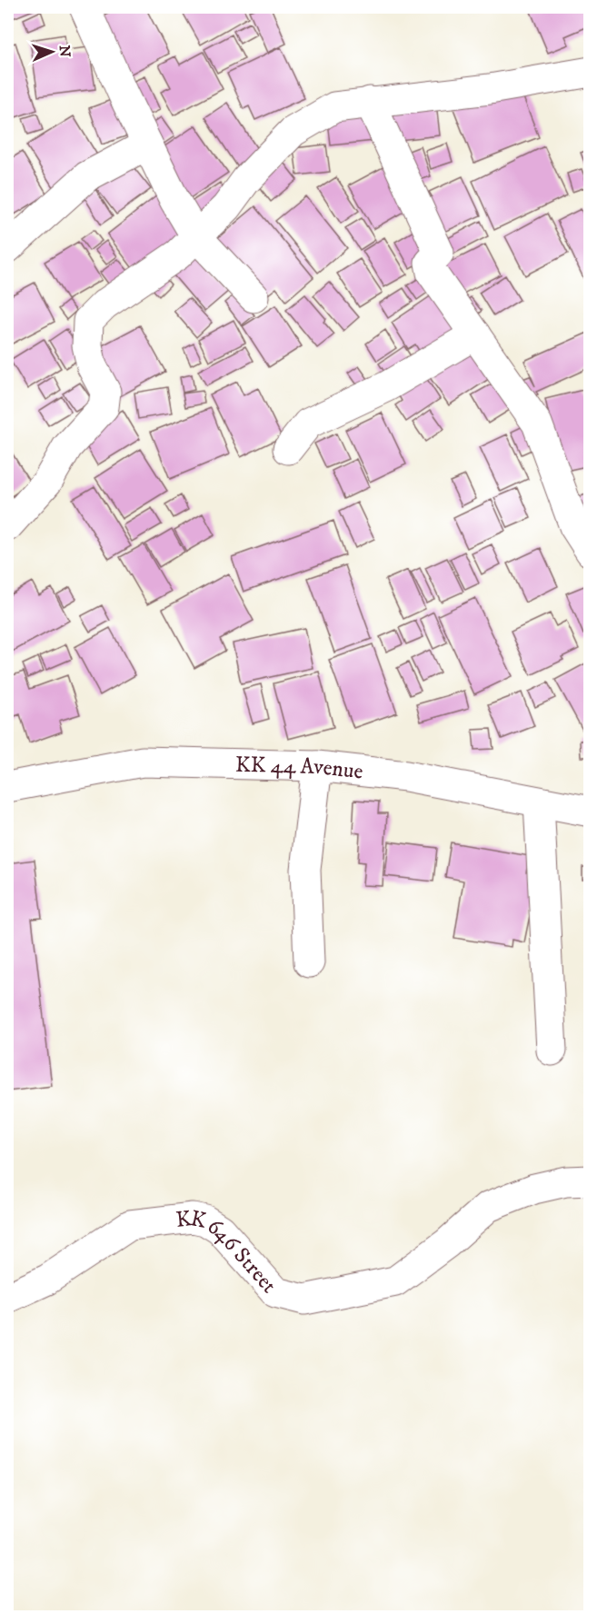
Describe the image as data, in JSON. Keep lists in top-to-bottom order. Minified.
{"streets":{"street":["KK 44 Avenue","KK 646 Street"]},"north":"right"}
